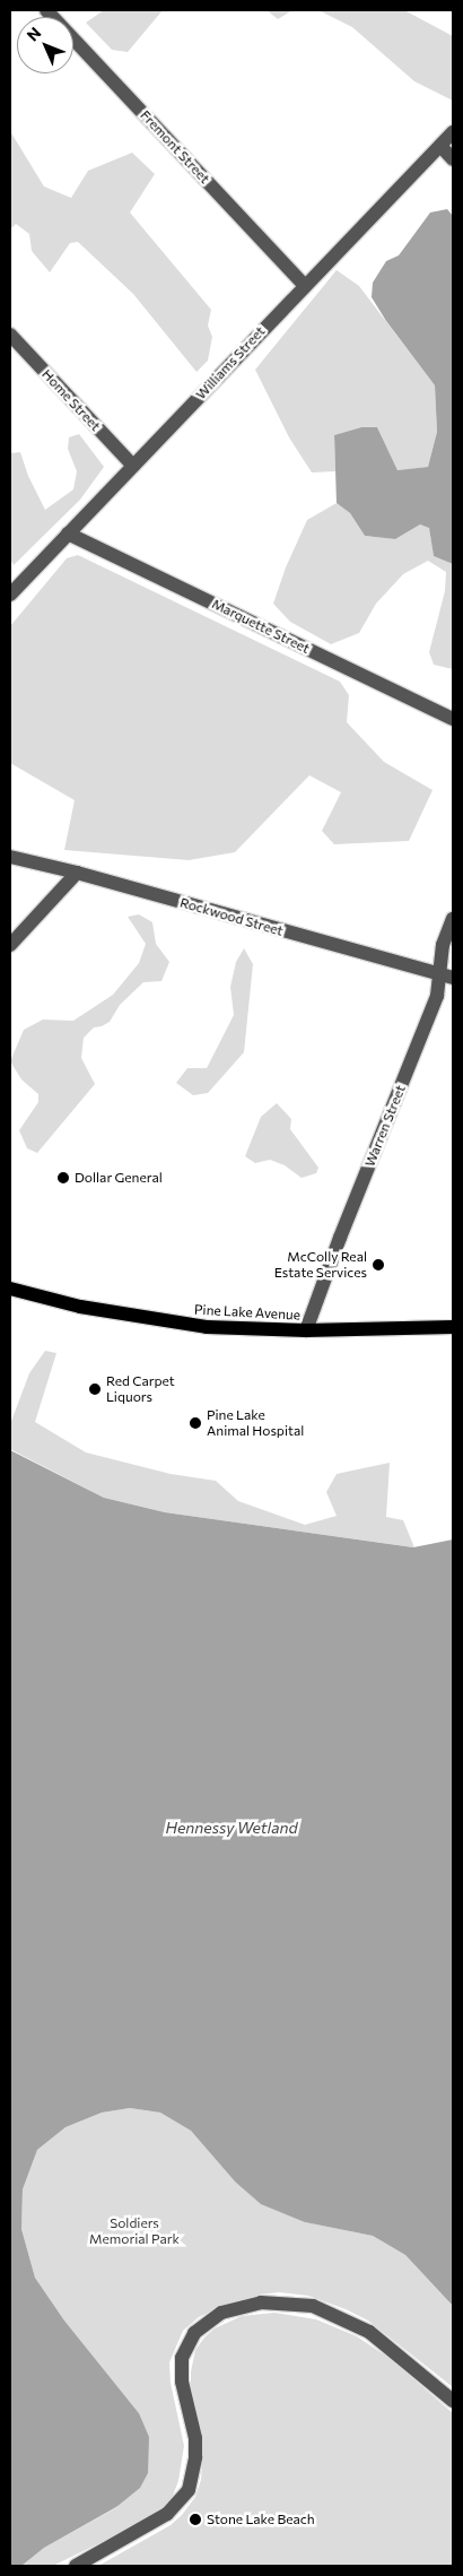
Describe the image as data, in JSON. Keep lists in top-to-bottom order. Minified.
{"streets":{"main road":["Pine Lake Avenue"],"street":["Fremont Street","Williams Street","Home Street","Marquette Street","Rockwood Street","Warren Street"]},"crossings":[["Fremont Street","Williams Street"],["Williams Street","Home Street"],["Williams Street","Marquette Street"],["Rockwood Street","Warren Street"],["Warren Street","Pine Lake Avenue"]],"water":["Hennessy Wetland"],"parks":["Soldiers Memorial Park"],"places":["Dollar General","McColly Real Estate Services","Red Carpet Liquors","Pine Lake Animal Hospital","Stone Lake Beach"],"north":"top left"}
